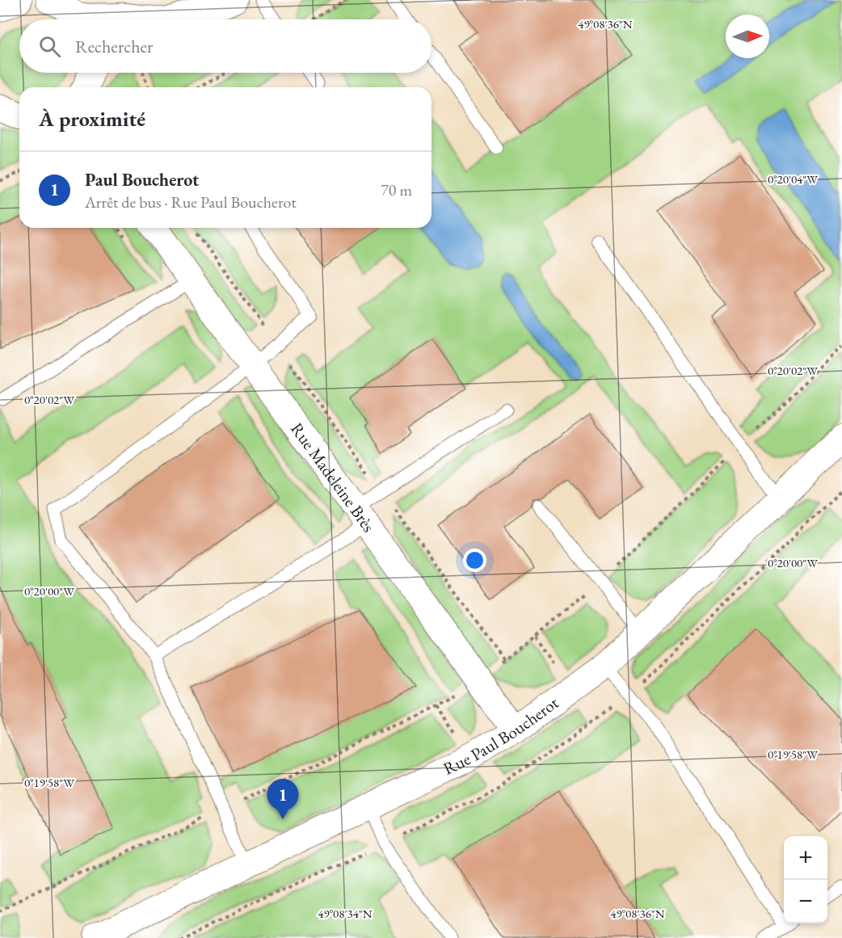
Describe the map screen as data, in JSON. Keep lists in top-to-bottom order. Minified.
{"streets":{"street":["Rue Madeleine Brès","Rue Paul Boucherot"]},"crossings":[["Rue Madeleine Brès","Rue Paul Boucherot"]],"north":"right","page":{"search":"Rechercher","heading":"À proximité","list":[{"mark":"1","name":"Paul Boucherot","note":"Arrêt de bus · Rue Paul Boucherot","value":"70 m"}],"pins":"1","map_buttons":["+","−"]},"coordinates":["49°08'36\"N","0°20'04\"W","0°20'02\"W","0°20'00\"W","0°19'58\"W","49°08'34\"N"]}
